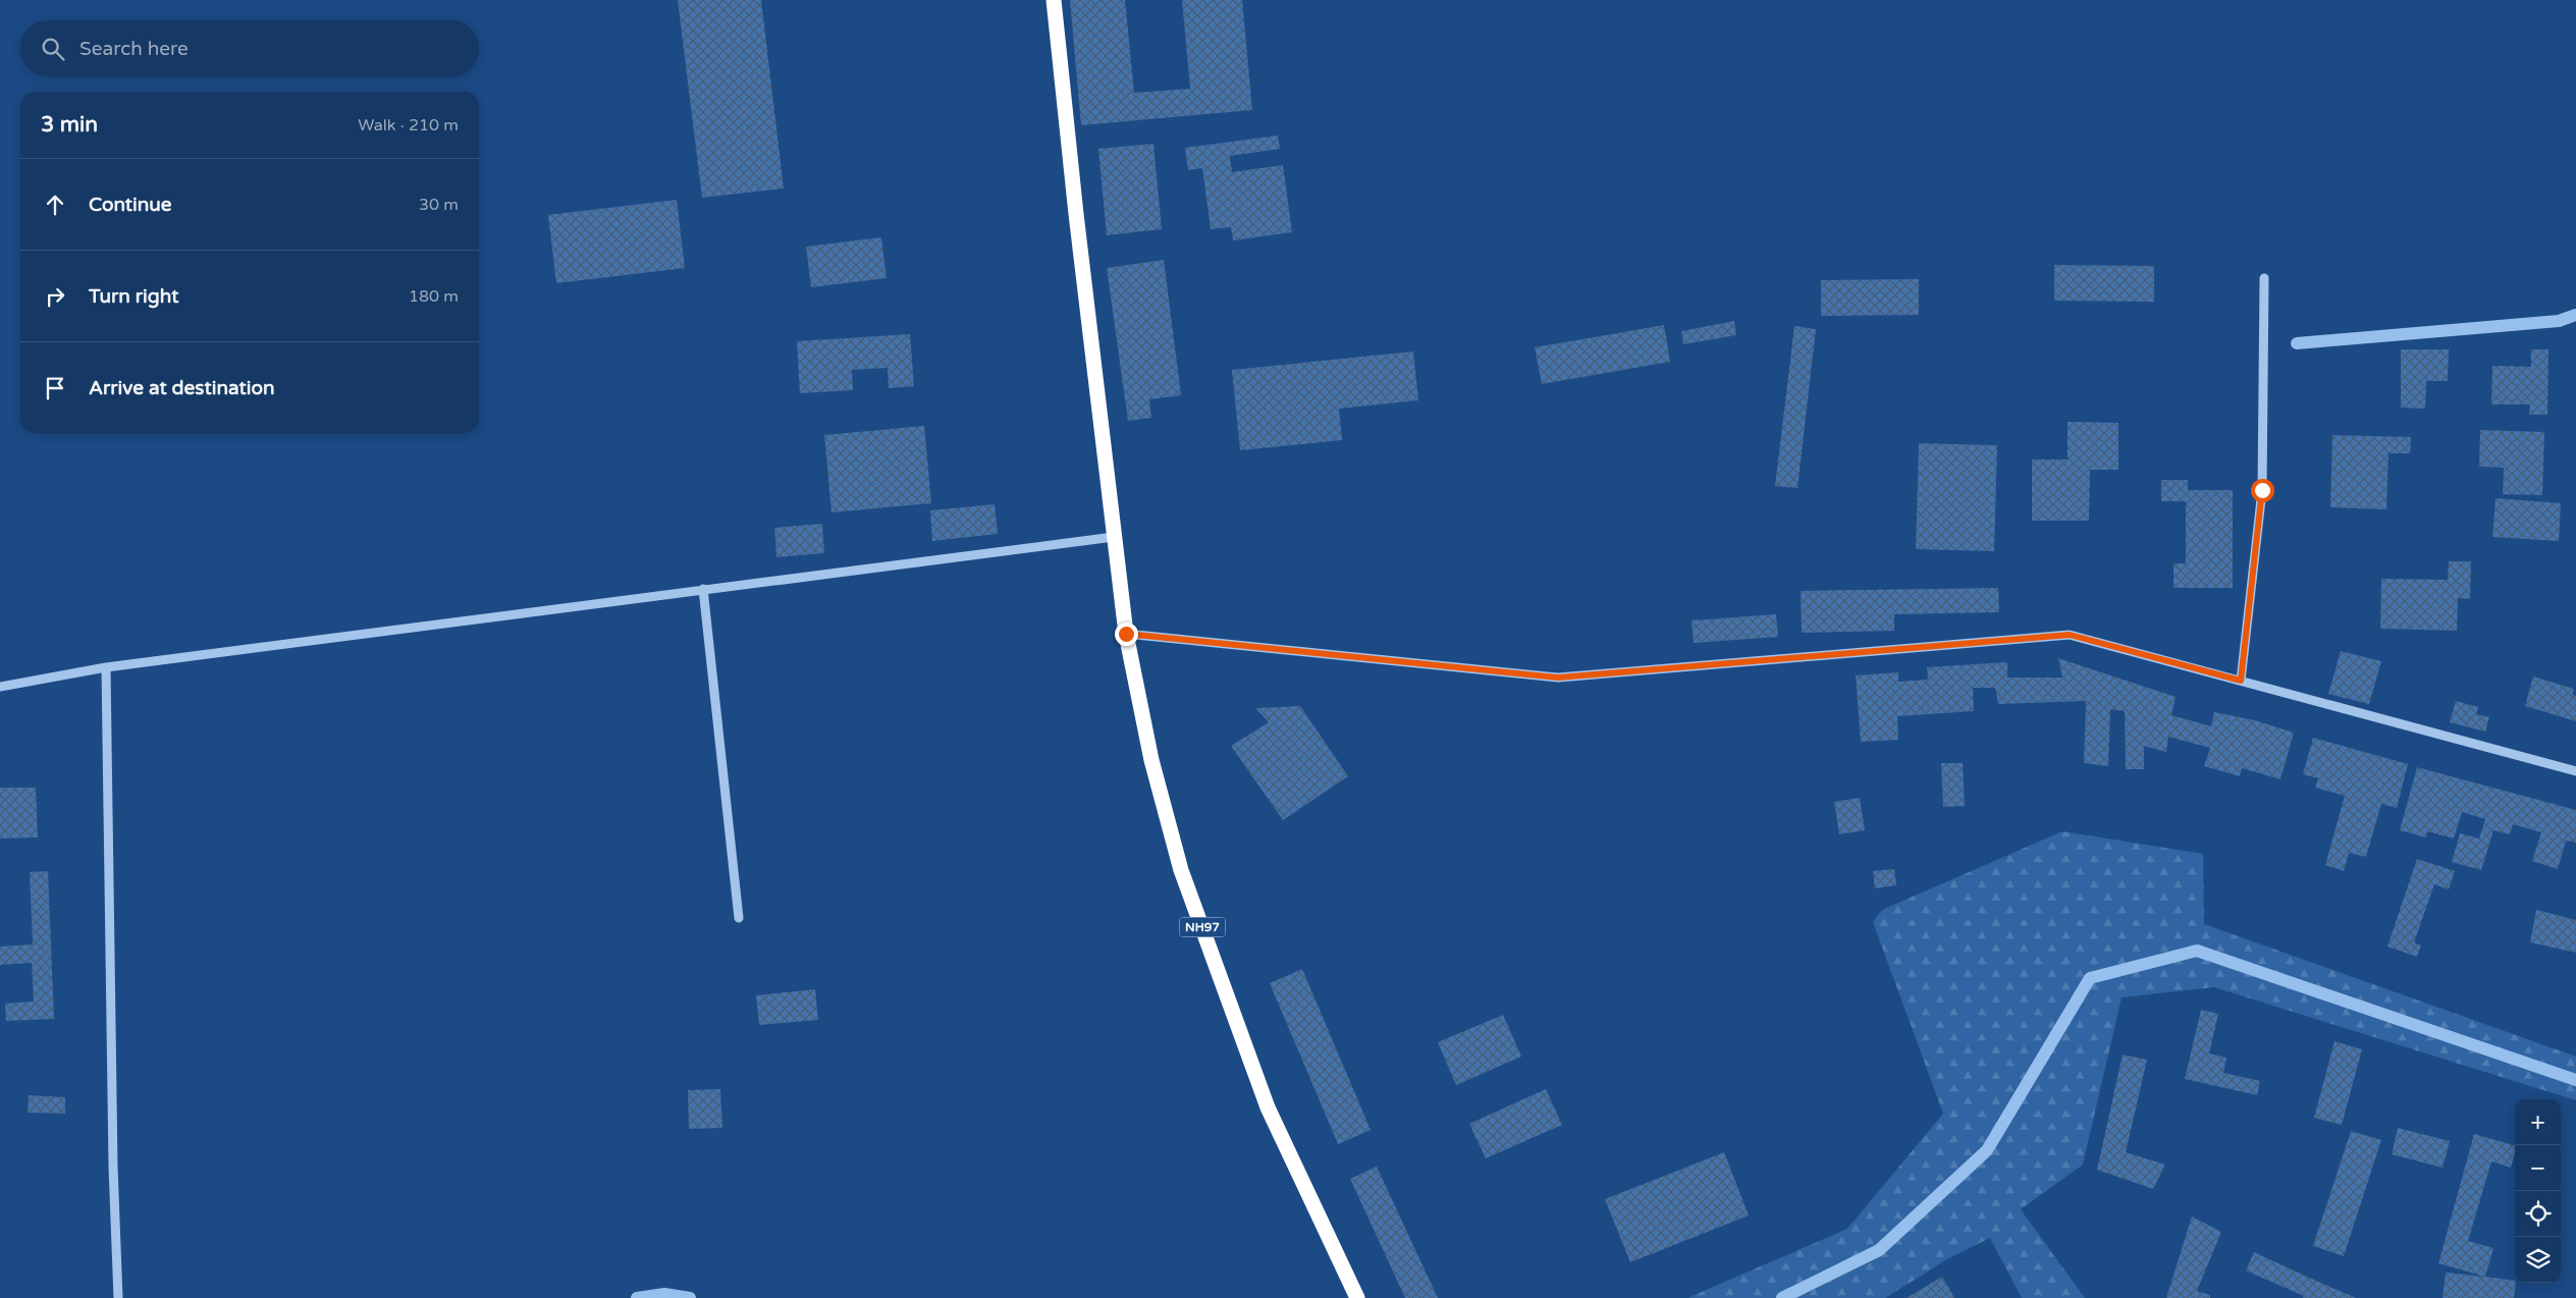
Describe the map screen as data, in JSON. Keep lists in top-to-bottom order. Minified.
{"streets":{"highway":["NH97"]},"page":{"search":"Search here","heading":["3 min","Walk · 210 m"],"list":[["Continue","30 m"],["Turn right","180 m"],"Arrive at destination"],"map_buttons":["+","−"]}}
